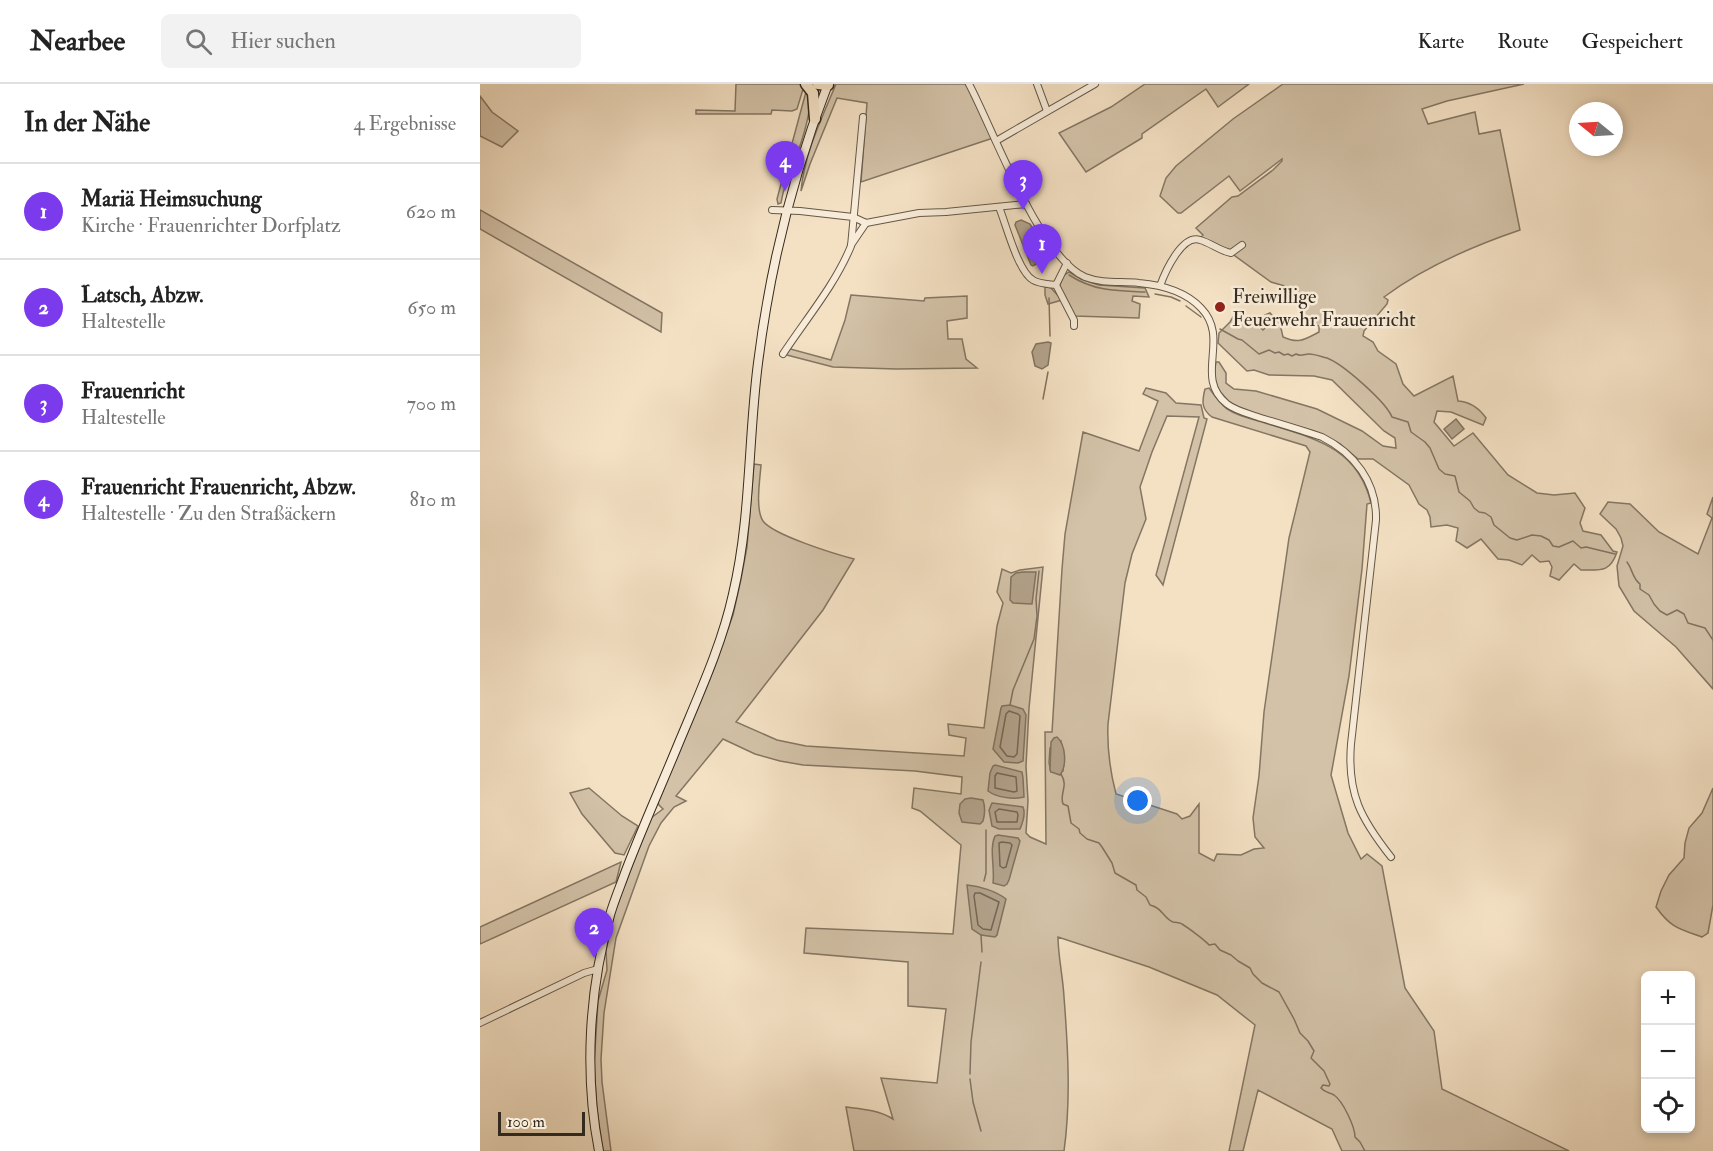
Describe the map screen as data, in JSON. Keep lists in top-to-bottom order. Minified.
{"places":["Freiwillige Feuerwehr Frauenricht"],"scale_bar":"100 m","north":"left","page":{"header":"Nearbee","search":"Hier suchen","nav":["Karte","Route","Gespeichert"],"heading":["In der Nähe","4 Ergebnisse"],"pins":["4","3","1","2"],"list":[{"mark":"1","name":"Mariä Heimsuchung","note":"Kirche · Frauenrichter Dorfplatz","value":"620 m"},{"mark":"2","name":"Latsch, Abzw.","note":"Haltestelle","value":"650 m"},{"mark":"3","name":"Frauenricht","note":"Haltestelle","value":"700 m"},{"mark":"4","name":"Frauenricht Frauenricht, Abzw.","note":"Haltestelle · Zu den Straßäckern","value":"810 m"}],"map_buttons":["+","−"],"scale":"100 m"}}
